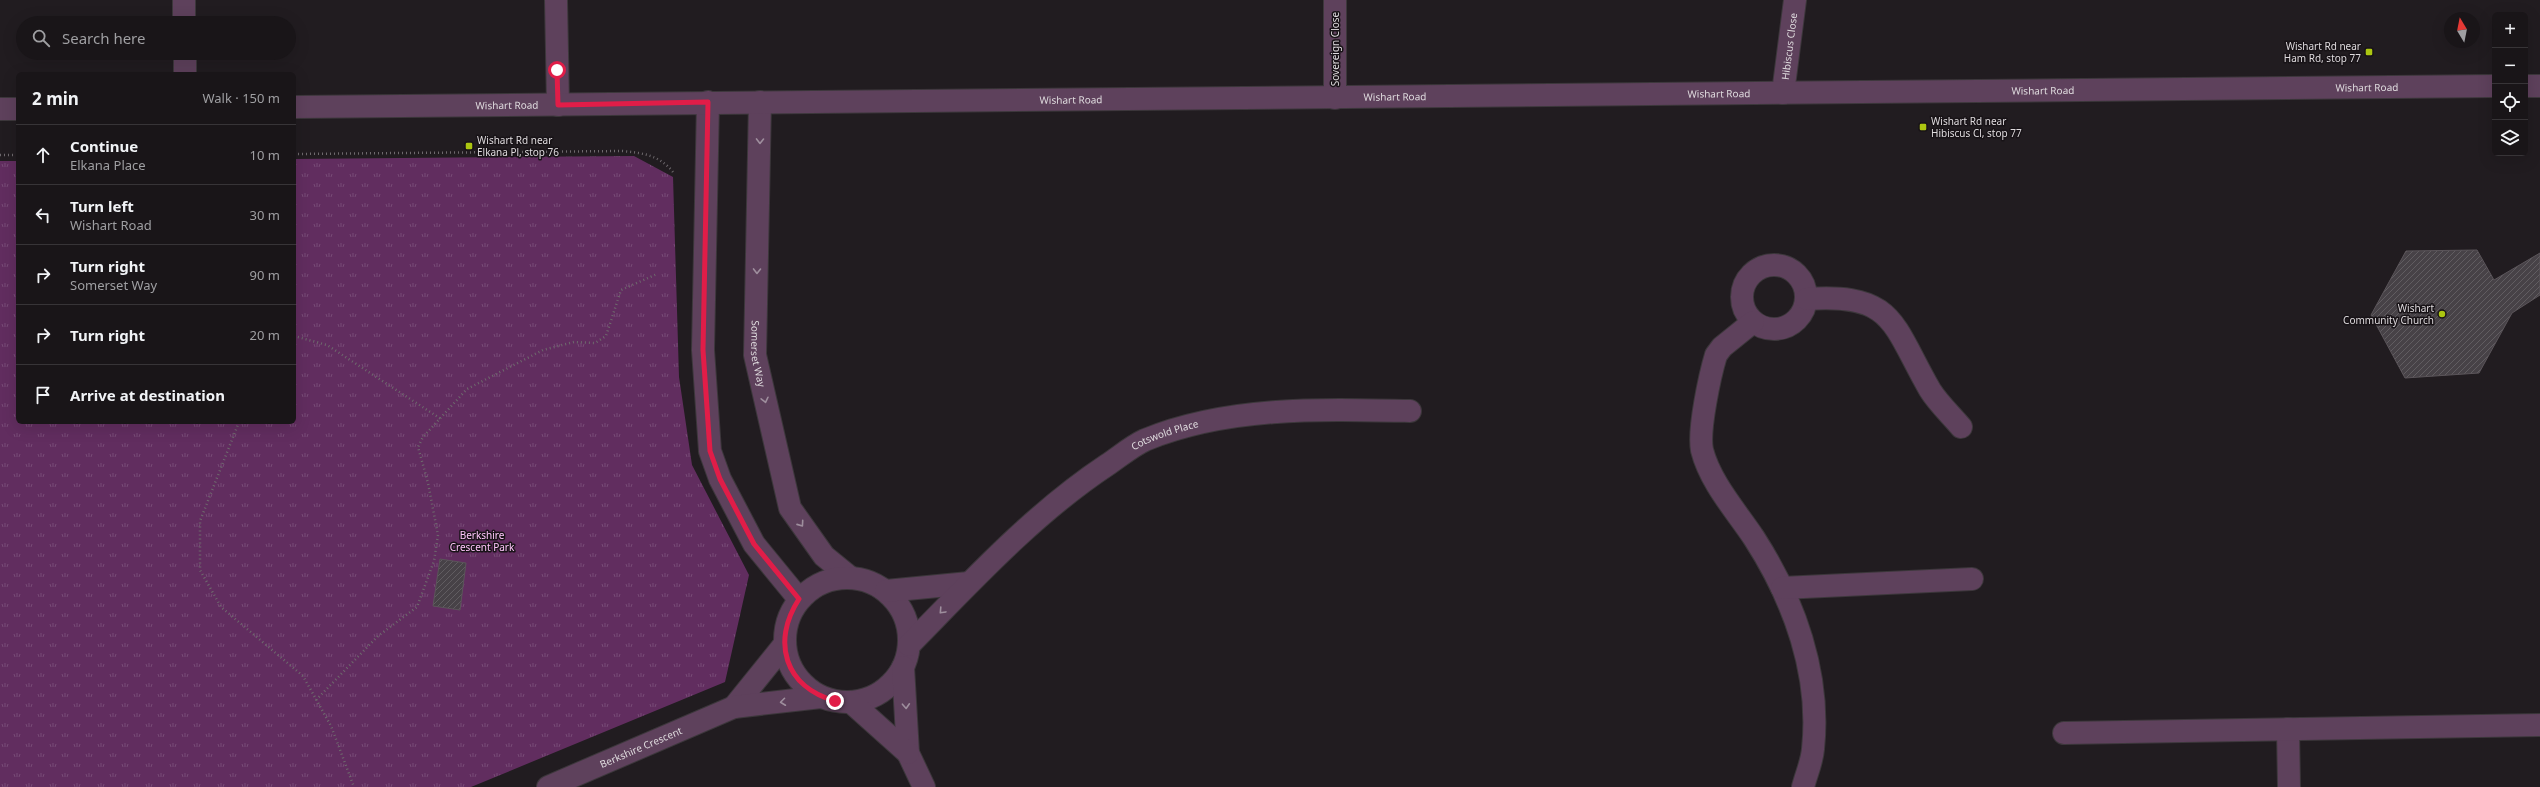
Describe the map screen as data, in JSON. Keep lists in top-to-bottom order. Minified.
{"streets":{"street":["Hibiscus Close","Sovereign Close","Wishart Road","Somerset Way","Cotswold Place","Berkshire Crescent"]},"crossings":[["Hibiscus Close","Wishart Road"],["Sovereign Close","Wishart Road"],["Wishart Road","Somerset Way"],["Somerset Way","Cotswold Place"],["Somerset Way","Berkshire Crescent"],["Cotswold Place","Berkshire Crescent"]],"parks":["Berkshire Crescent Park"],"places":{"transit":["Wishart Rd near Ham Rd, stop 77","Wishart Rd near Hibiscus Cl, stop 77","Wishart Rd near Elkana Pl, stop 76"],"other":["Wishart Community Church"]},"north":"top","page":{"map_buttons":["+","−"],"search":"Search here","heading":["2 min","Walk · 150 m"],"list":[["Continue","Elkana Place","10 m"],["Turn left","Wishart Road","30 m"],["Turn right","Somerset Way","90 m"],["Turn right","20 m"],"Arrive at destination"]}}
